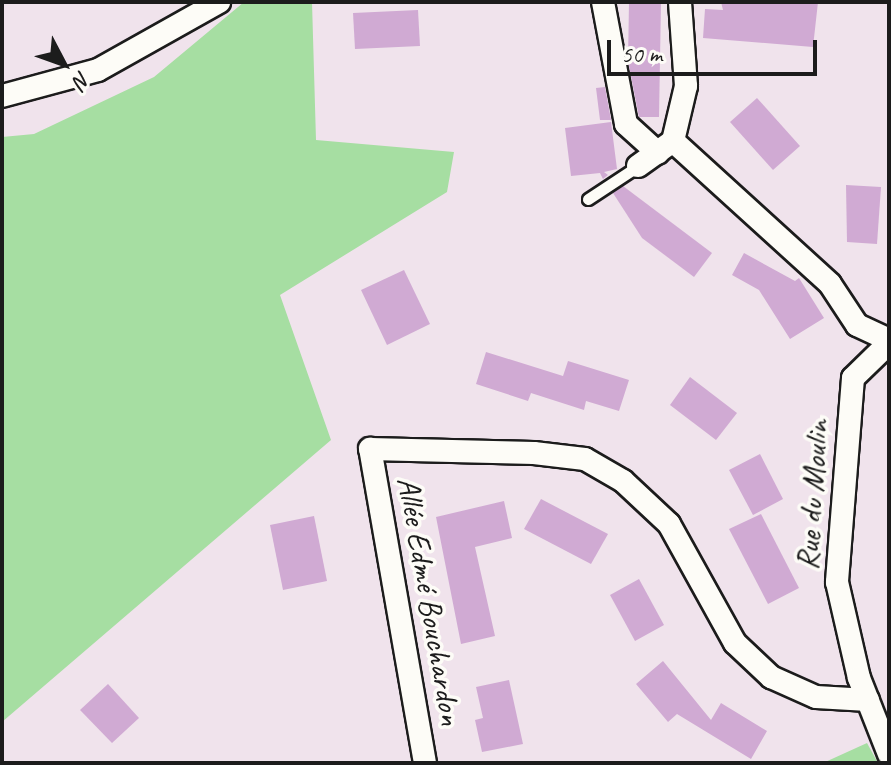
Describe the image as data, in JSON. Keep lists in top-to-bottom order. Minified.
{"streets":{"street":["Rue du Moulin","Allée Edmé Bouchardon"]},"crossings":[["Rue du Moulin","Allée Edmé Bouchardon"]],"scale_bar":"50 m","north":"bottom right"}
